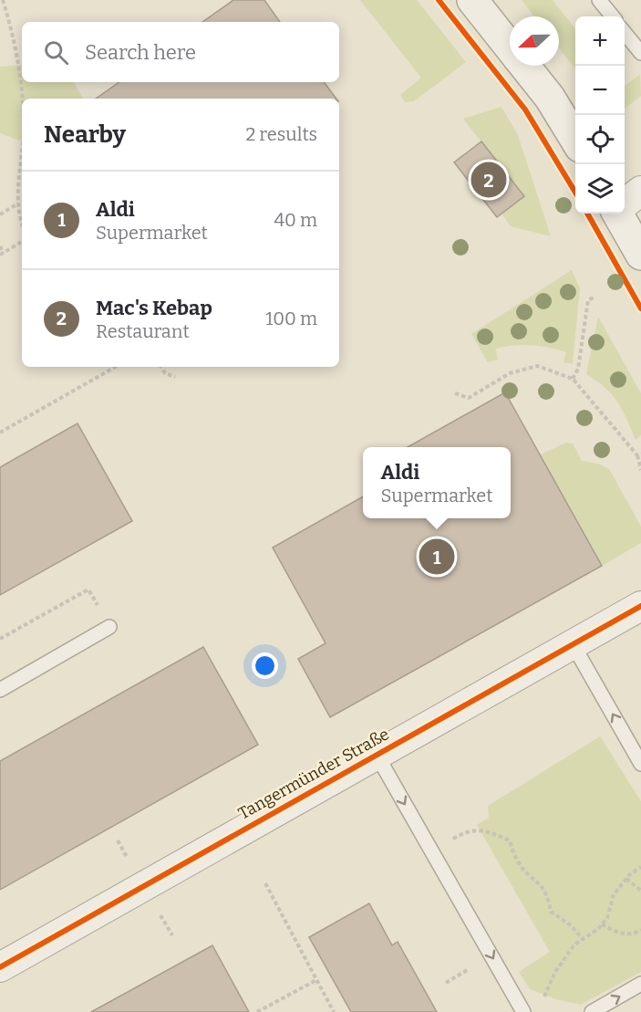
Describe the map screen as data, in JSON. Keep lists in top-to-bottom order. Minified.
{"streets":{"street":["Tangermünder Straße"]},"north":"left","page":{"map_buttons":["+","−"],"search":"Search here","heading":["Nearby","2 results"],"pins":["2","1"],"list":[{"mark":"1","name":"Aldi","note":"Supermarket","value":"40 m"},{"mark":"2","name":"Mac's Kebap","note":"Restaurant","value":"100 m"}],"popup":["Aldi","Supermarket"]}}
